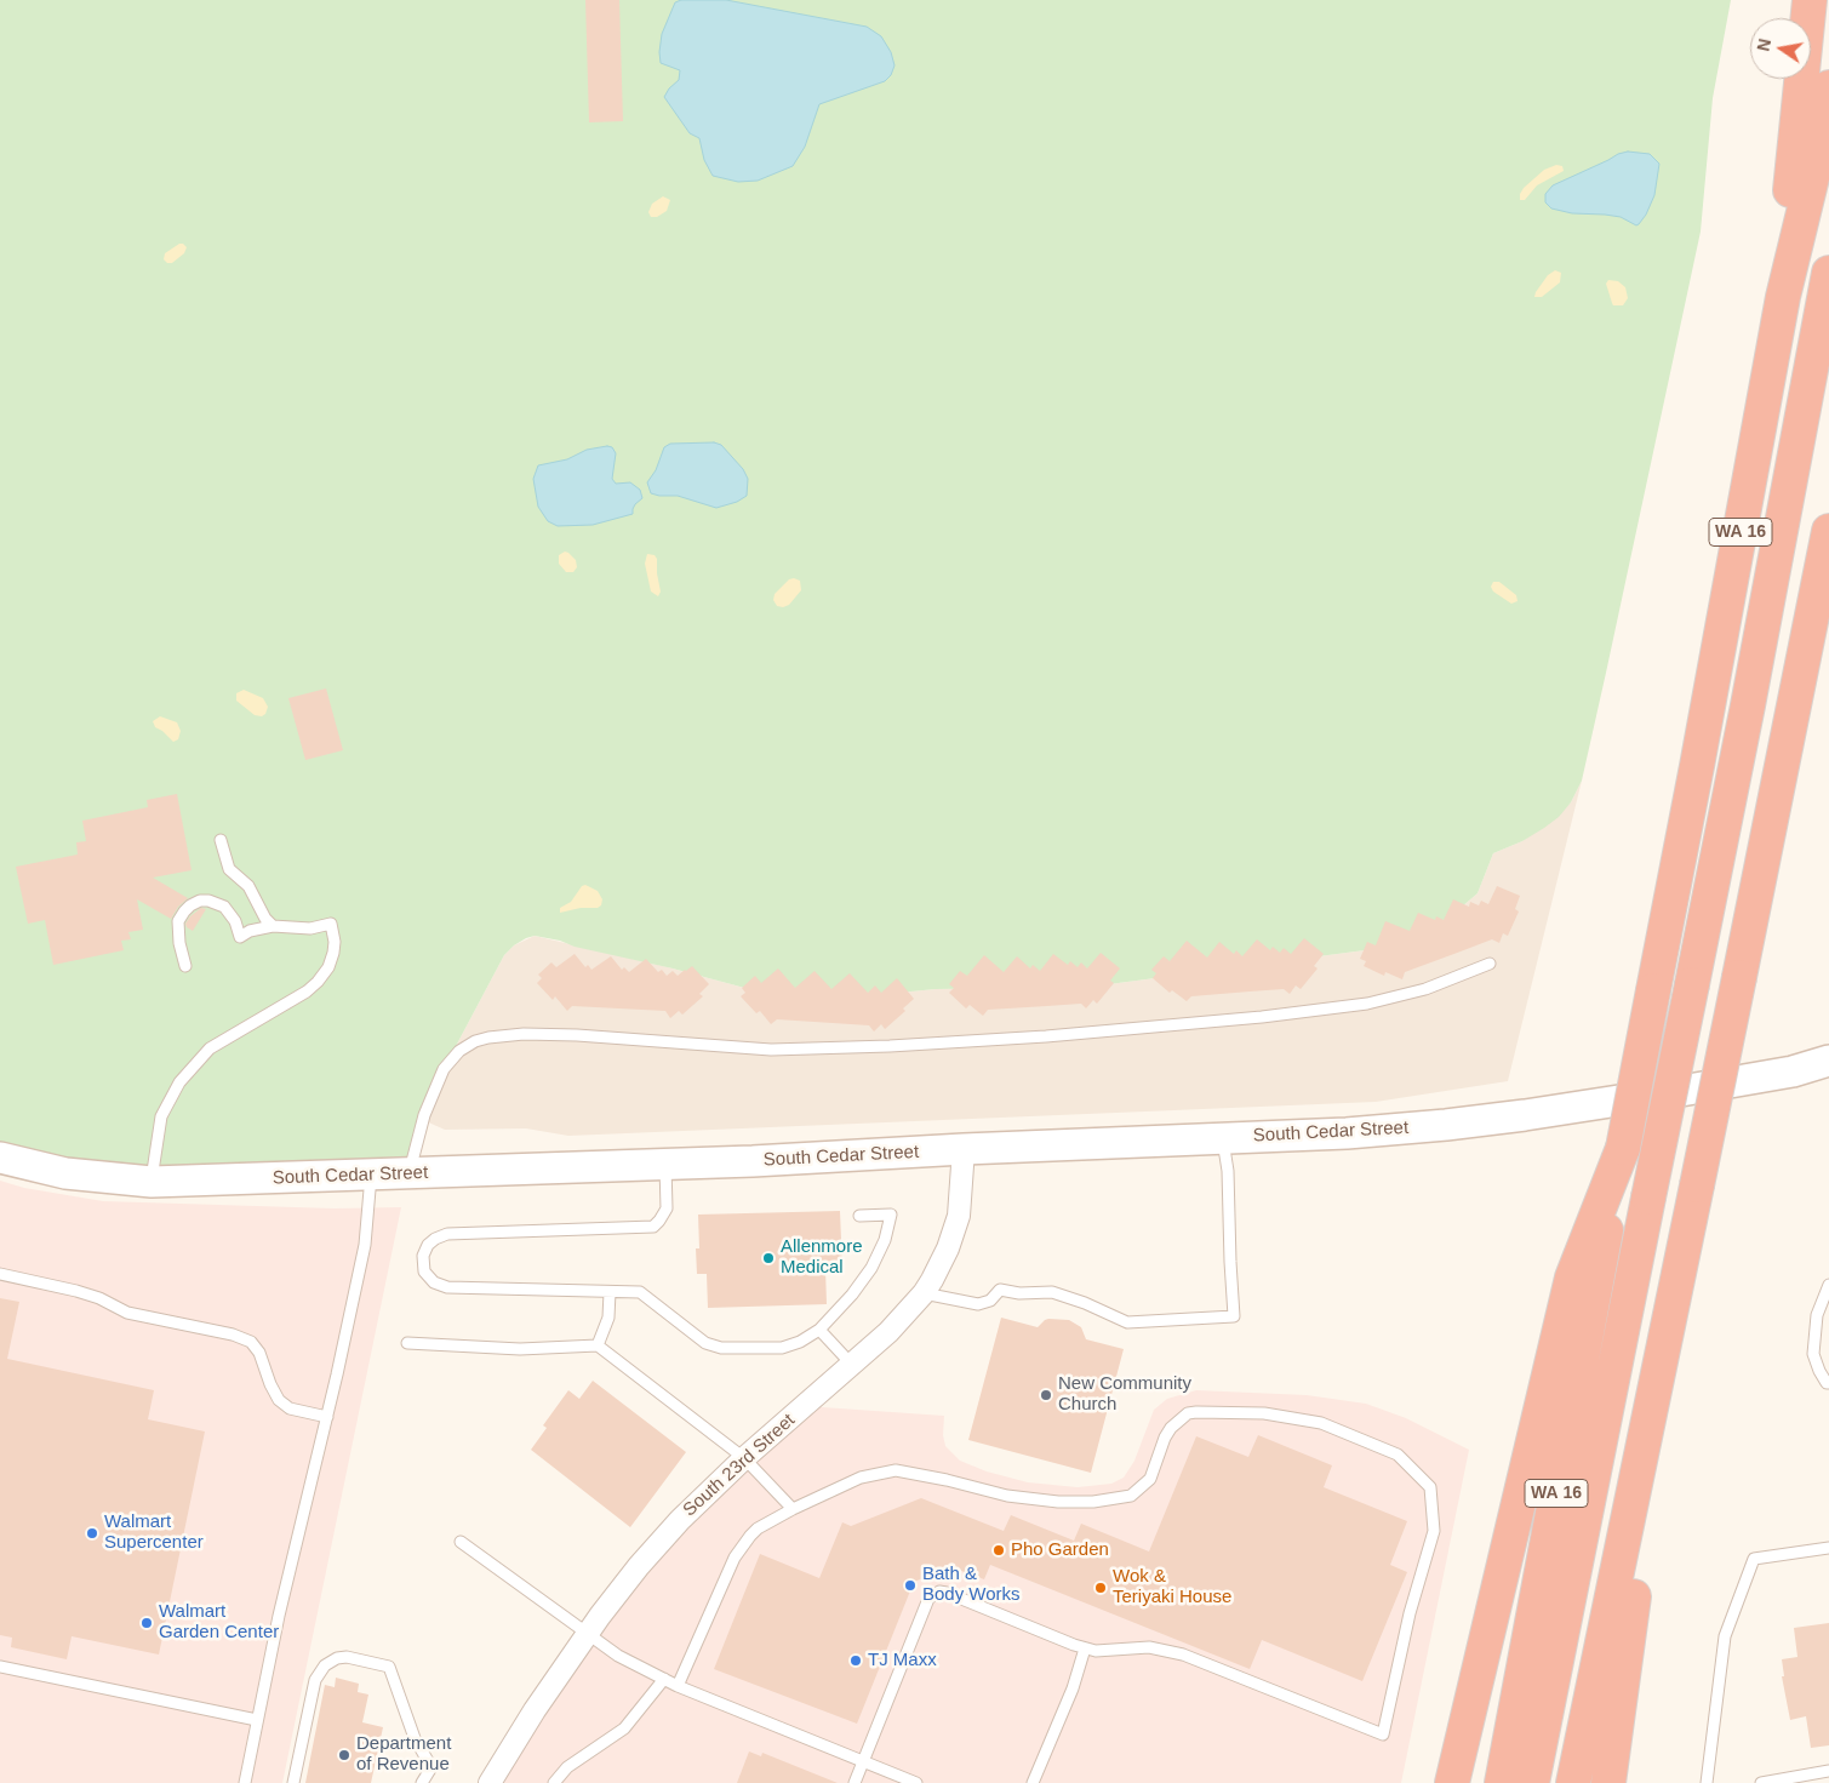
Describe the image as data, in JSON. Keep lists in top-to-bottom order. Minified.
{"streets":{"highway":["WA 16"],"main road":["South Cedar Street"],"street":["South 23rd Street"]},"crossings":[["South Cedar Street","South 23rd Street"]],"places":["Allenmore Medical","New Community Church","Walmart Supercenter","Pho Garden","Bath & Body Works","Wok & Teriyaki House","Walmart Garden Center","TJ Maxx","Department of Revenue"],"north":"left"}
